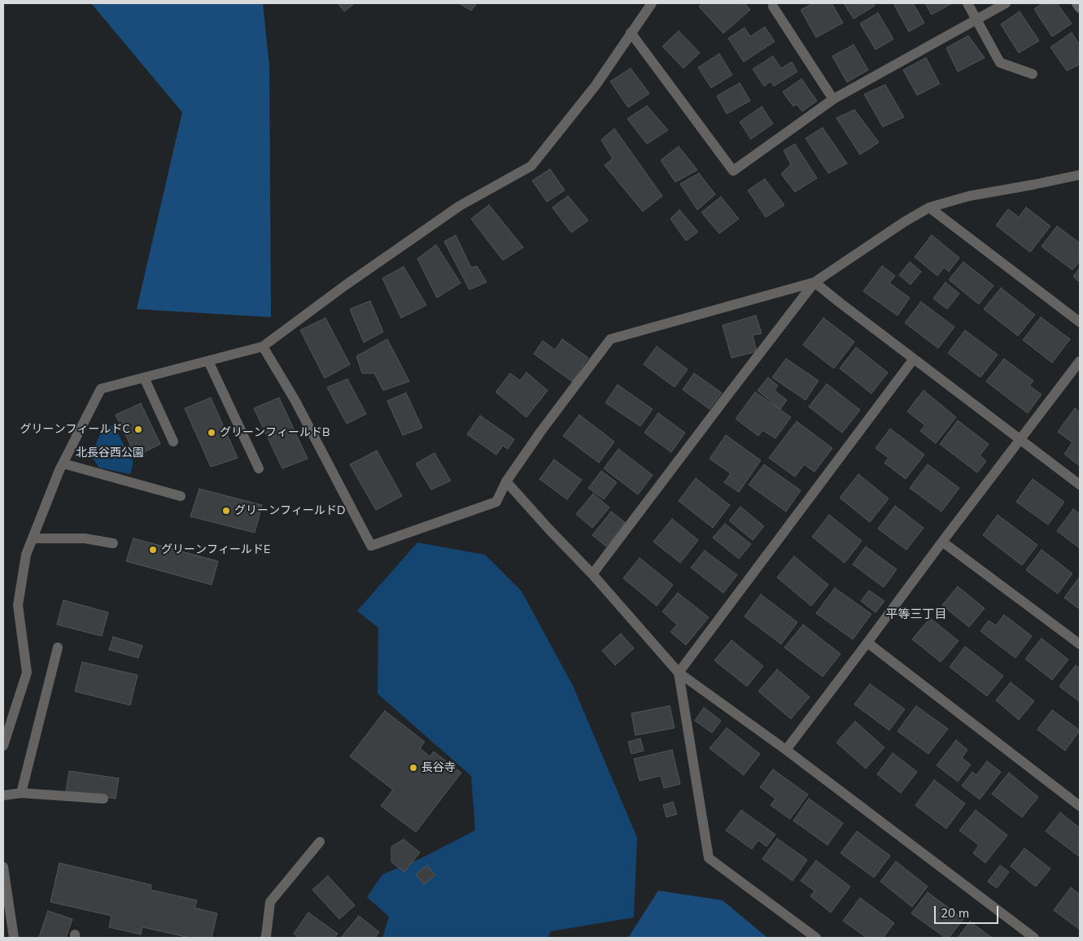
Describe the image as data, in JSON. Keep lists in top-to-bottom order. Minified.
{"districts":["平等三丁目"],"parks":["北長谷西公園"],"places":["グリーンフィールドC","グリーンフィールドB","グリーンフィールドD","グリーンフィールドE","長谷寺"],"scale_bar":"20 m"}
